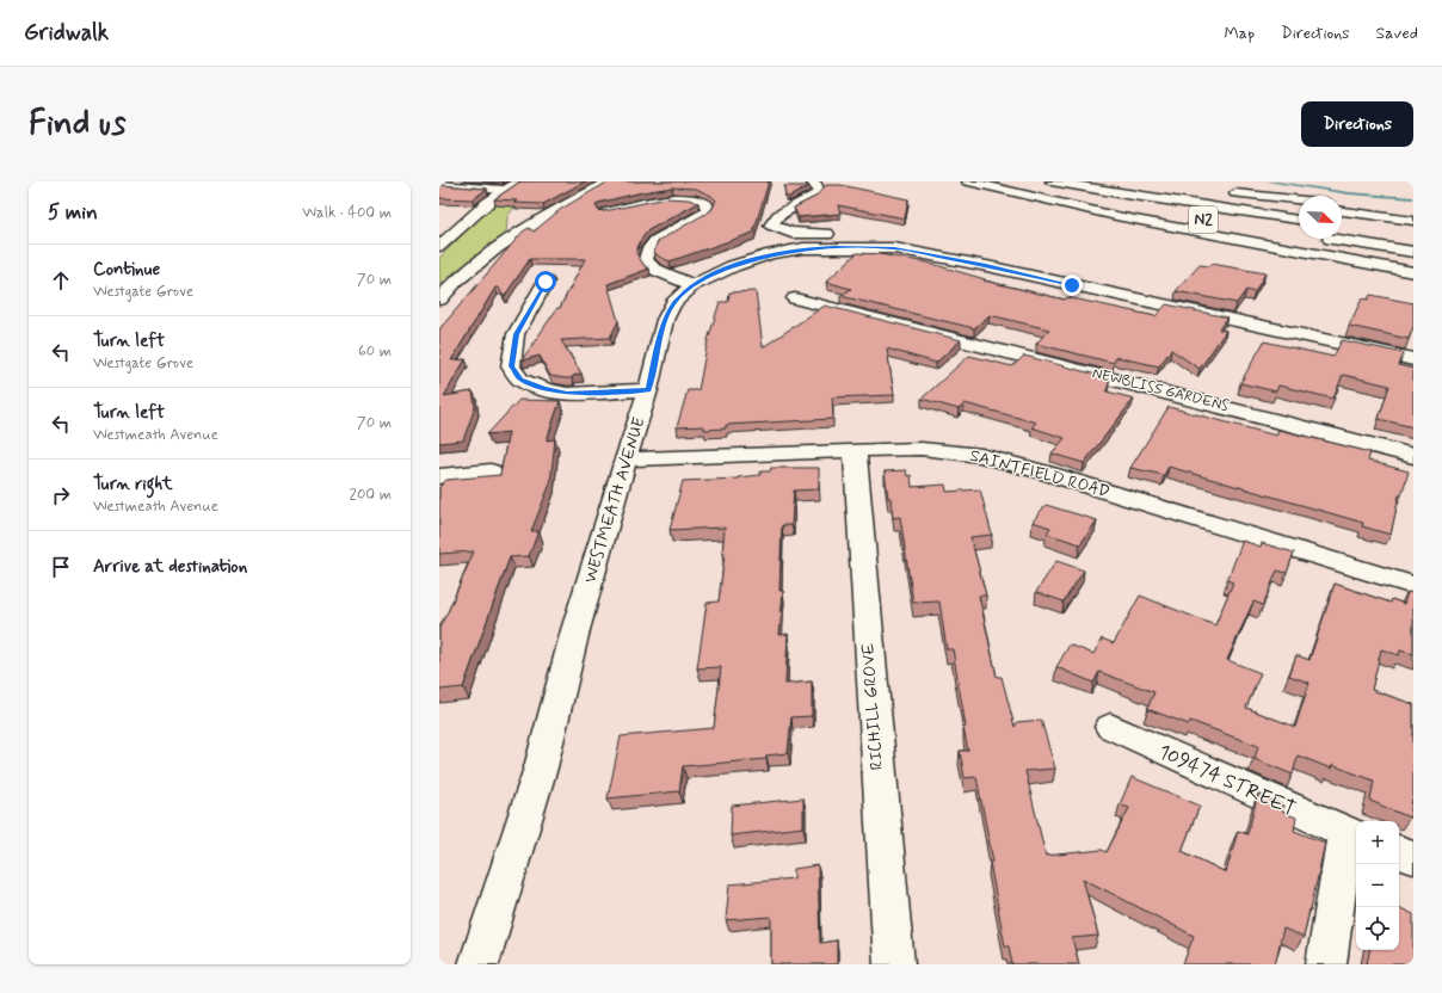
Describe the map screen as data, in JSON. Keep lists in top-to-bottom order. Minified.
{"streets":{"main road":["N2","NEWBLISS GARDENS","SAINTFIELD ROAD","WESTMEATH AVENUE","RICHILL GROVE","109474 STREET"]},"crossings":[["SAINTFIELD ROAD","WESTMEATH AVENUE"],["SAINTFIELD ROAD","RICHILL GROVE"]],"north":"bottom right","page":{"header":"Gridwalk","nav":["Map","Directions","Saved"],"buttons":"Directions","title":"Find us","heading":["5 min","Walk · 400 m"],"list":[["Continue","Westgate Grove","70 m"],["Turn left","Westgate Grove","60 m"],["Turn left","Westmeath Avenue","70 m"],["Turn right","Westmeath Avenue","200 m"],"Arrive at destination"],"map_buttons":["+","−"]}}
